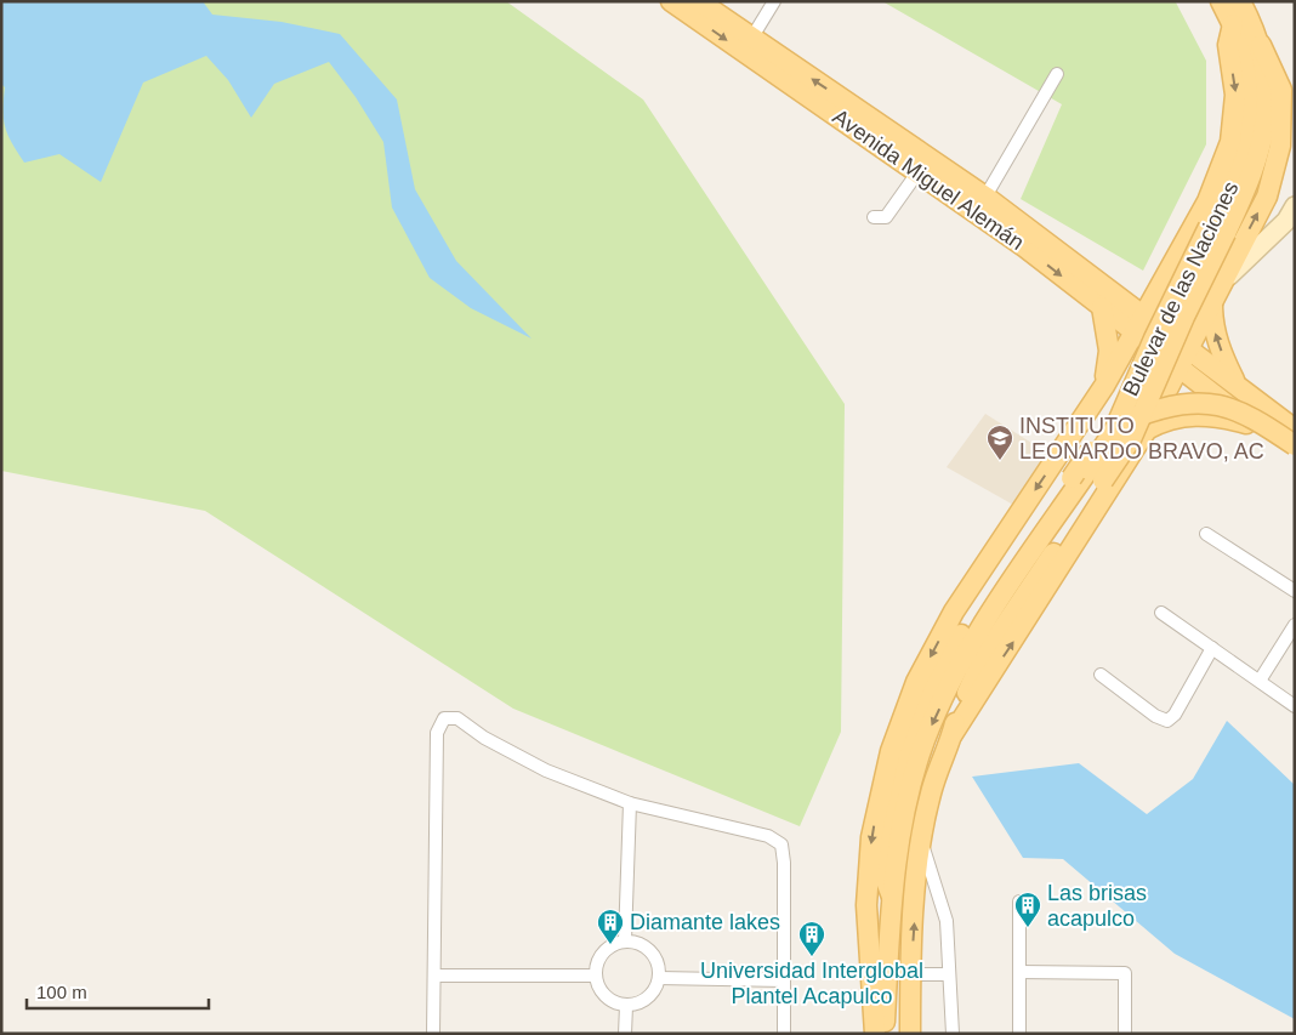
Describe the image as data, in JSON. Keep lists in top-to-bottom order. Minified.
{"streets":{"main road":["Avenida Miguel Alemán","Bulevar de las Naciones"]},"places":{"school or university":["INSTITUTO LEONARDO BRAVO, AC"],"building":["Las brisas acapulco","Diamante lakes","Universidad Interglobal Plantel Acapulco"]},"scale_bar":"100 m"}
